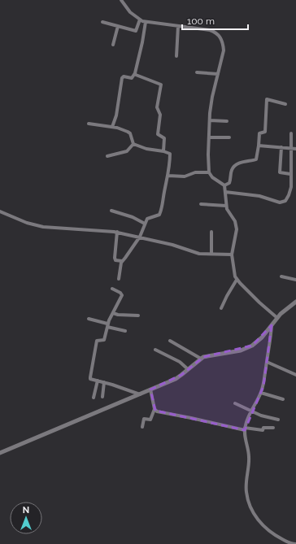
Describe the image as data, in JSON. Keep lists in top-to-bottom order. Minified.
{"scale_bar":"100 m","north":"top"}
